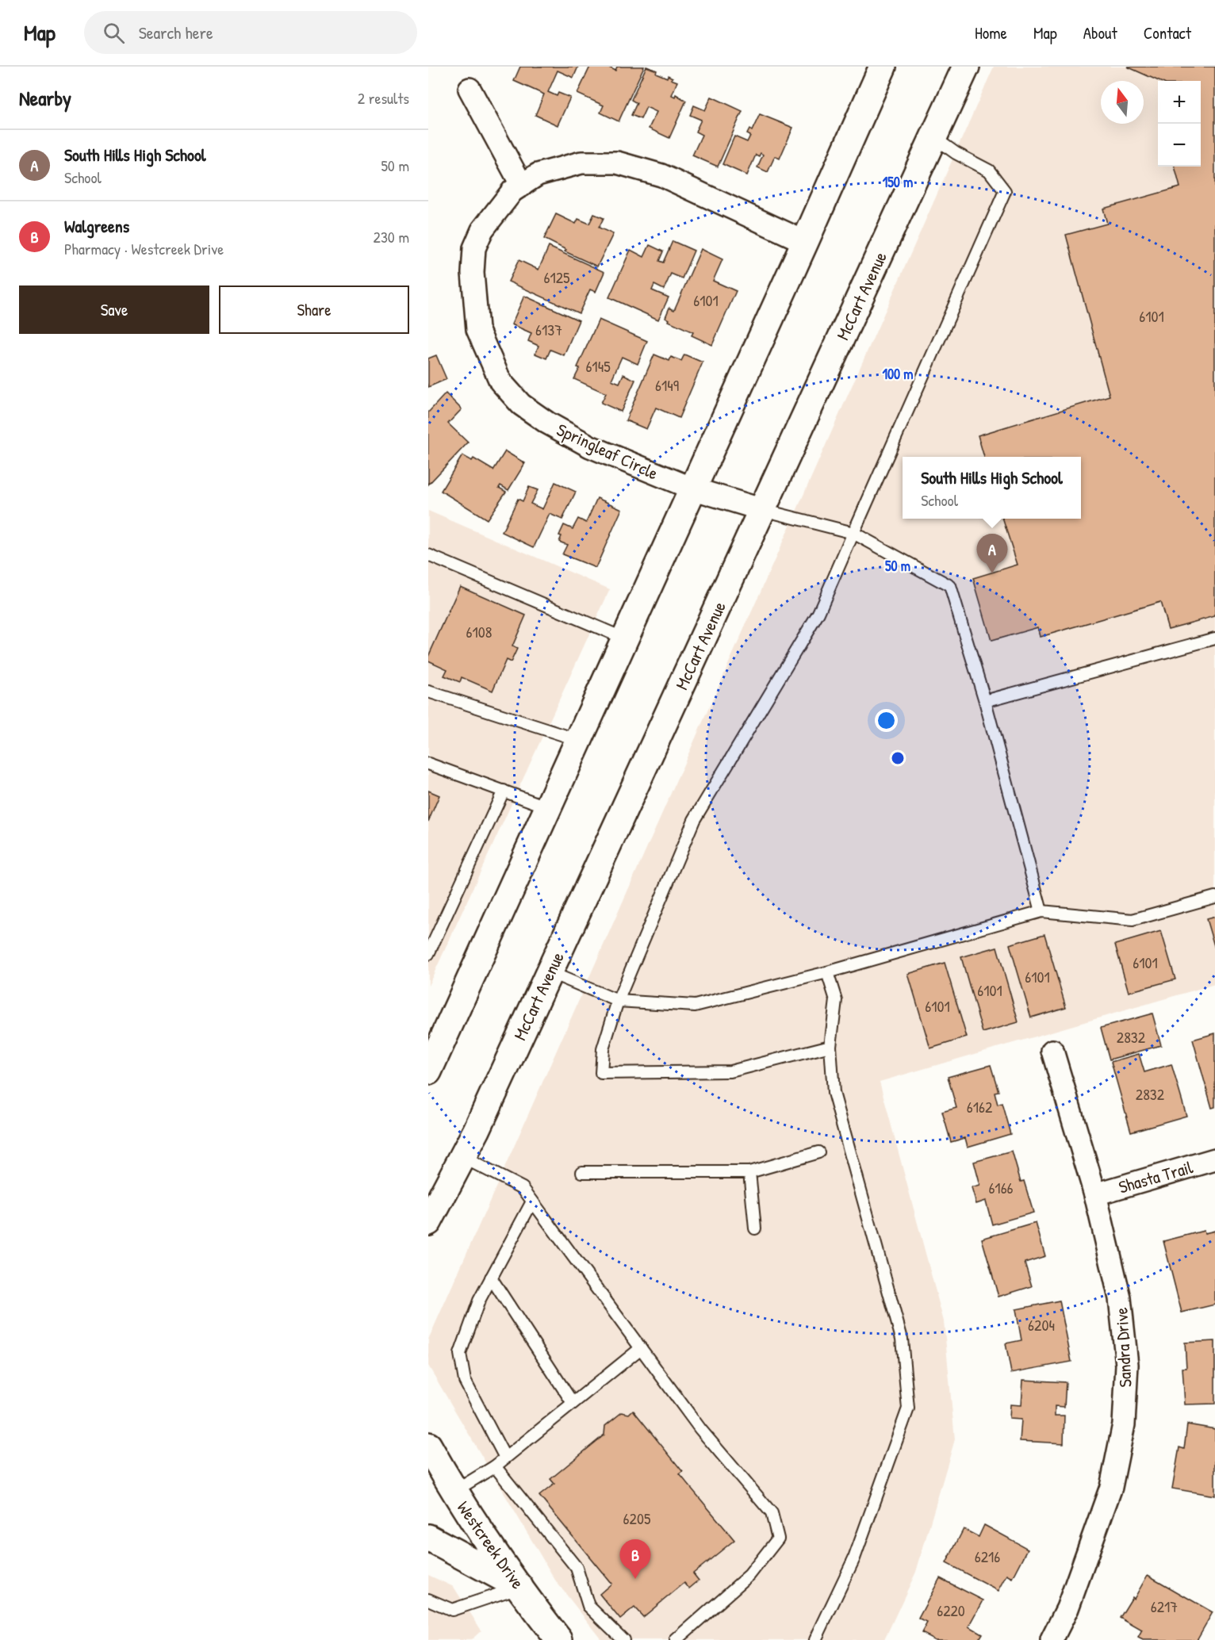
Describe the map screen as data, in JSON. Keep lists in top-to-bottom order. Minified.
{"streets":{"main road":["McCart Avenue","Westcreek Drive"],"street":["Springleaf Circle","Shasta Trail","Sandra Drive"]},"crossings":[["McCart Avenue","Springleaf Circle"],["Shasta Trail","Sandra Drive"]],"house_numbers":["6125","6101","6101","6137","6145","6149","6108","6101","6101","6101","6101","2832","2832","6162","6166","6204","6205","6216","6217","6220"],"north":"top","page":{"header":"Map","search":"Search here","nav":["Home","Map","About","Contact"],"heading":["Nearby","2 results"],"map_buttons":["+","−"],"list":[{"mark":"A","name":"South Hills High School","note":"School","value":"50 m"},{"mark":"B","name":"Walgreens","note":"Pharmacy · Westcreek Drive","value":"230 m"}],"buttons":["Save","Share"],"popup":["South Hills High School","School"],"pins":["A","B"]},"rings":["150 m","100 m","50 m"]}
